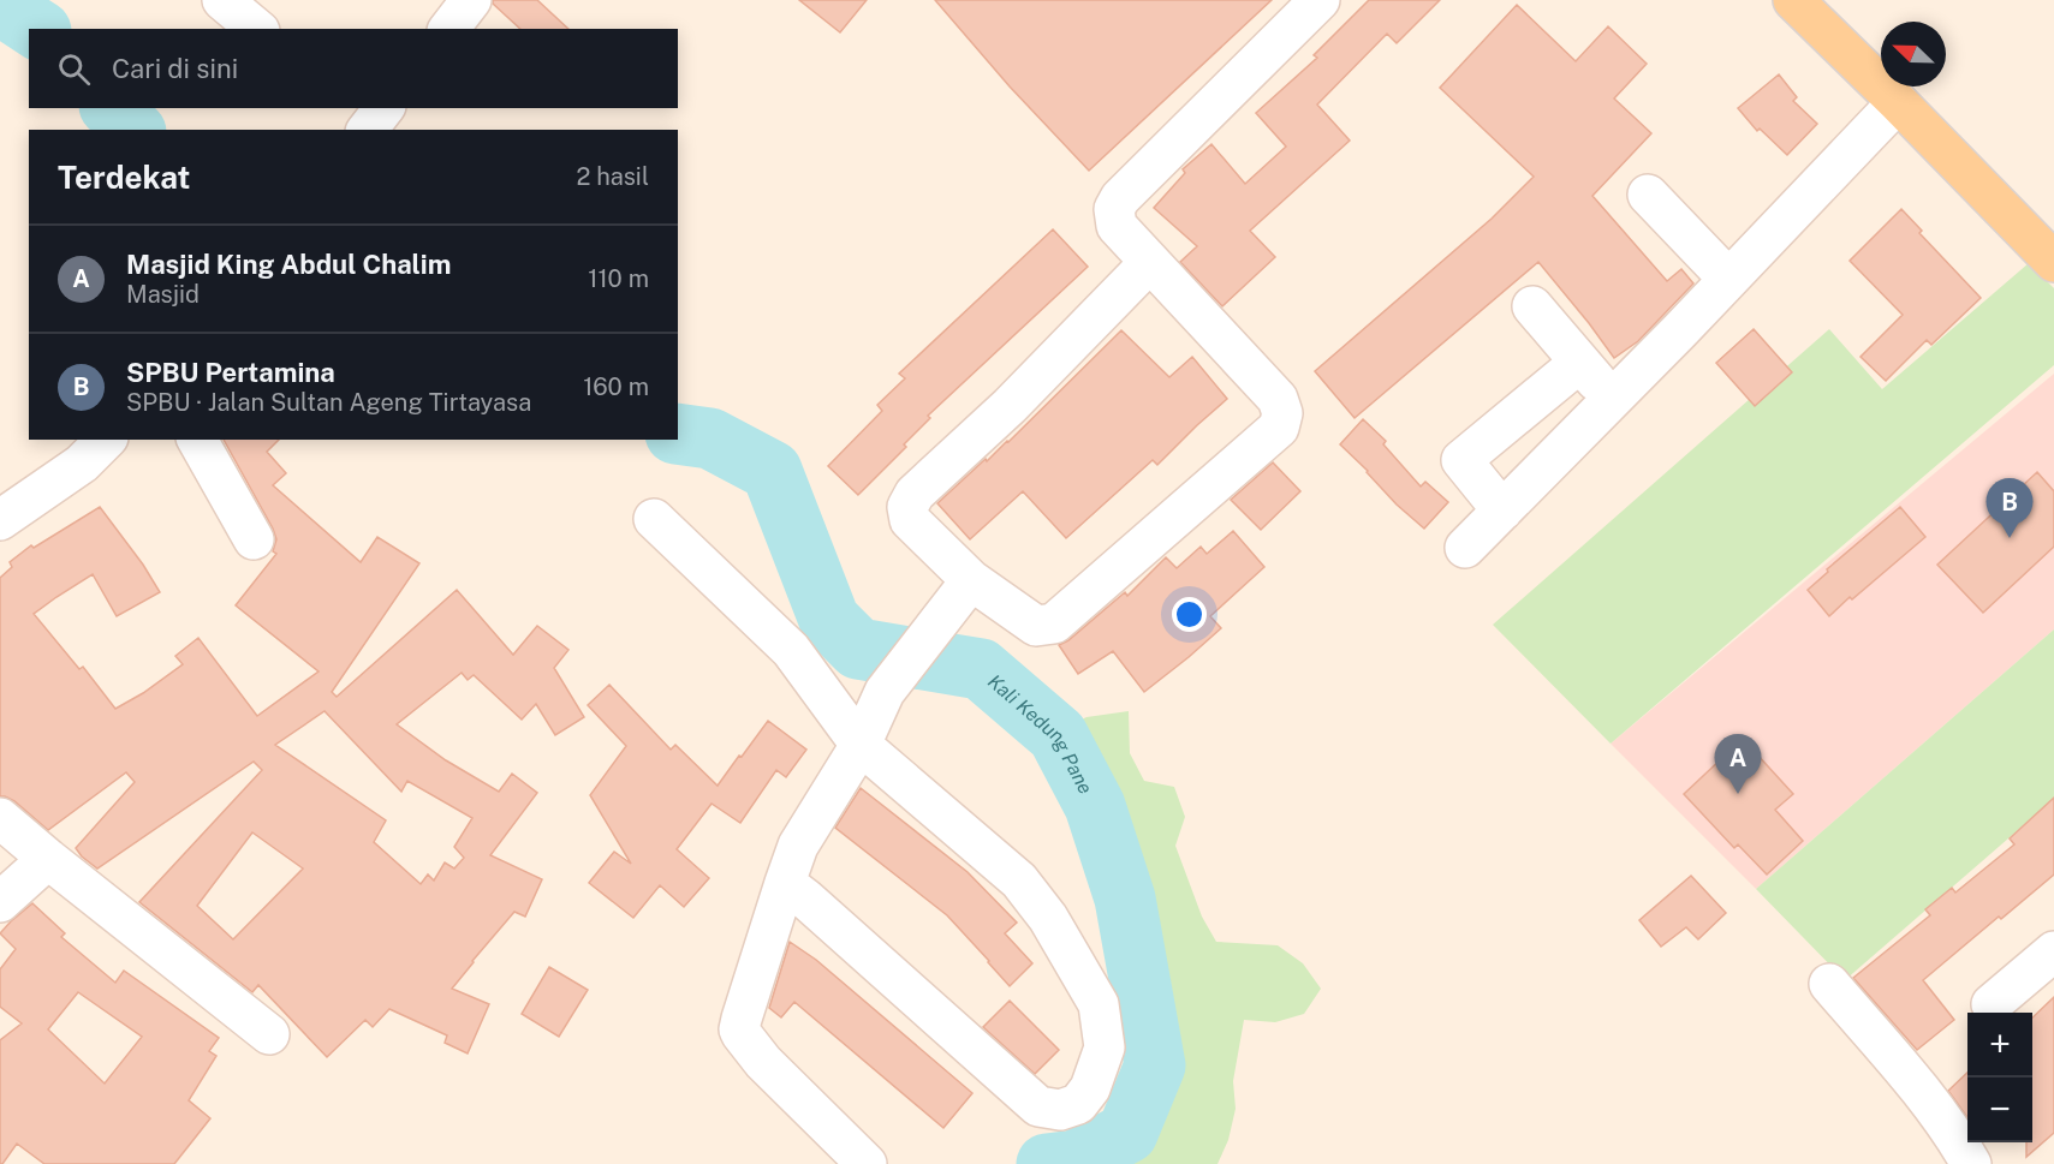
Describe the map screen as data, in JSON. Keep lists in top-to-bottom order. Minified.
{"water":["Kali Kedung Pane"],"north":"top left","page":{"search":"Cari di sini","heading":["Terdekat","2 hasil"],"list":[{"mark":"A","name":"Masjid King Abdul Chalim","note":"Masjid","value":"110 m"},{"mark":"B","name":"SPBU Pertamina","note":"SPBU · Jalan Sultan Ageng Tirtayasa","value":"160 m"}],"pins":["B","A"],"map_buttons":["+","−"]}}
